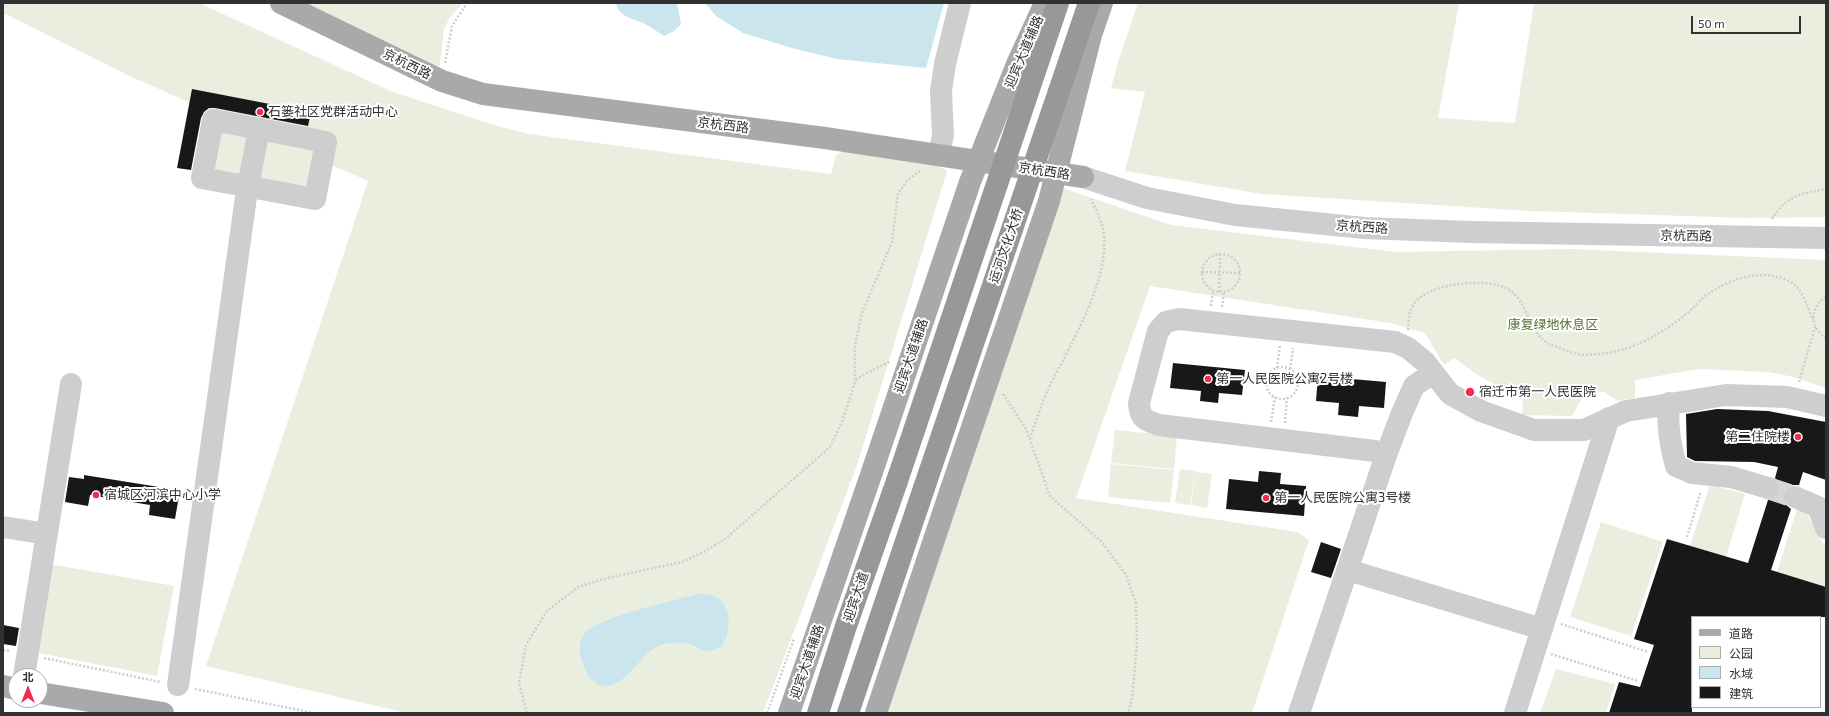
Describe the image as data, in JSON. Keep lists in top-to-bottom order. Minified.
{"streets":{"highway":["运河文化大桥","迎宾大道"],"main road":["迎宾大道辅路","京杭西路"]},"parks":["康复绿地休息区"],"places":["石篓社区党群活动中心","第一人民医院公寓2号楼","宿迁市第一人民医院","第二住院楼","宿城区河滨中心小学","第一人民医院公寓3号楼"],"legend":["道路","公园","水域","建筑"],"scale_bar":"50 m","north":"top"}
